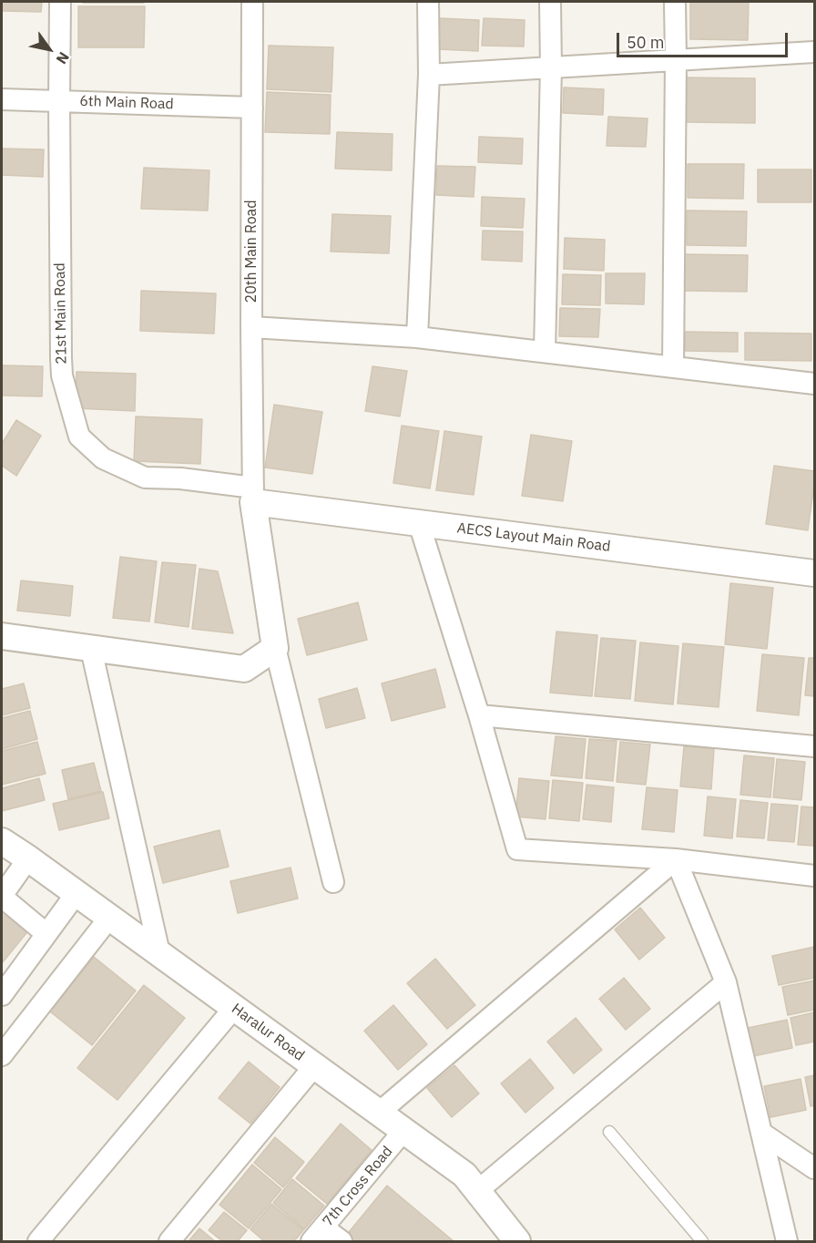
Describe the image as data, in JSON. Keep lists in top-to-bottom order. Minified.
{"streets":{"street":["6th Main Road","20th Main Road","21st Main Road","AECS Layout Main Road","Haralur Road","7th Cross Road"]},"crossings":[["6th Main Road","20th Main Road"],["6th Main Road","21st Main Road"],["20th Main Road","21st Main Road"],["20th Main Road","AECS Layout Main Road"],["21st Main Road","AECS Layout Main Road"],["Haralur Road","7th Cross Road"]],"scale_bar":"50 m","north":"bottom right"}
